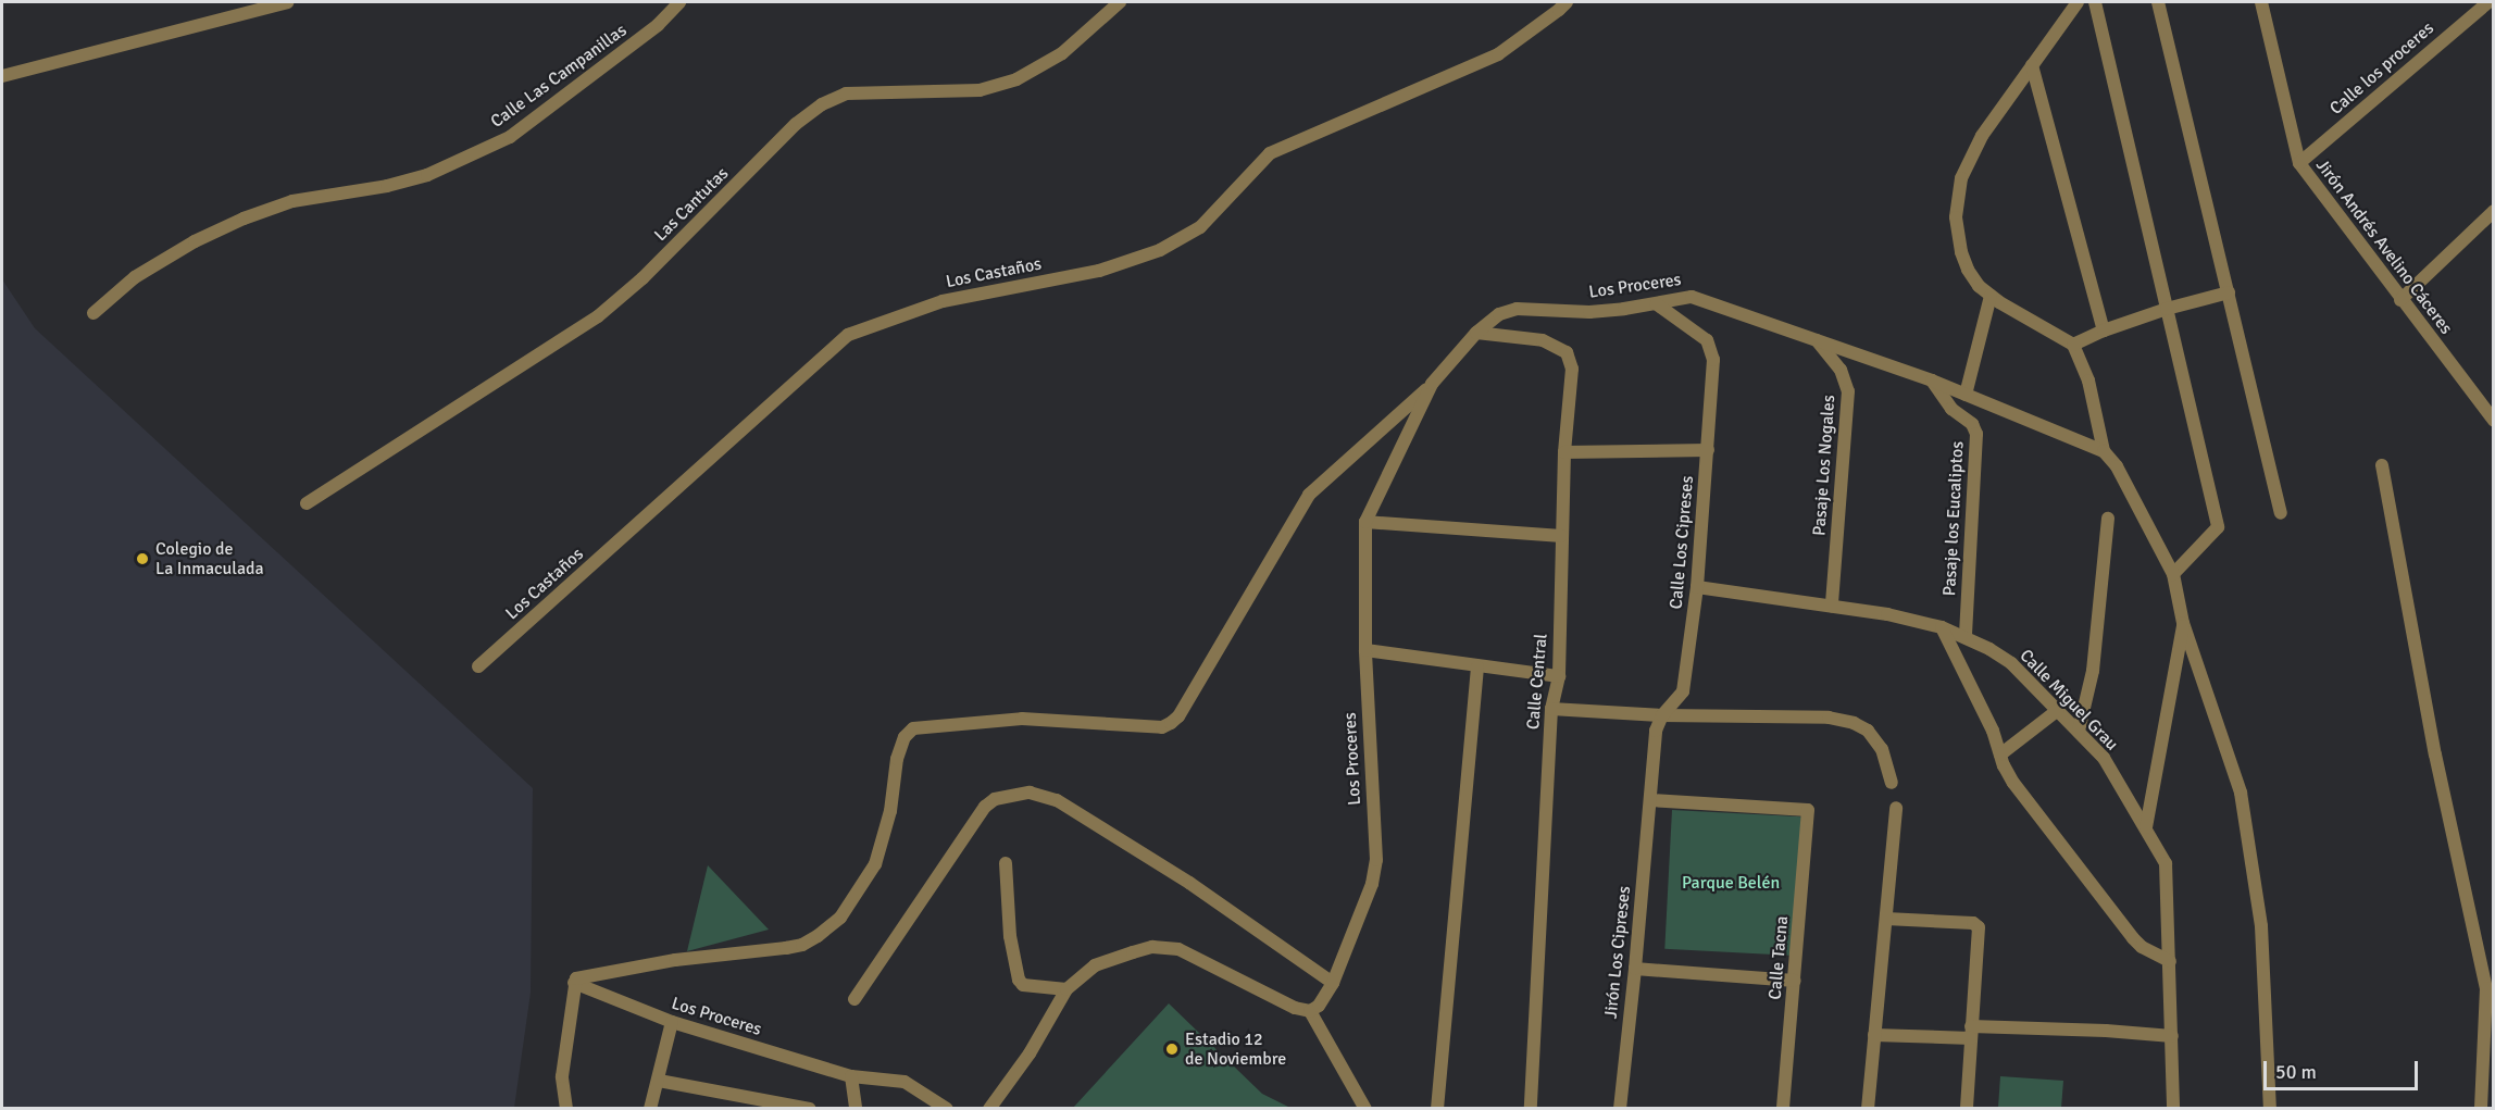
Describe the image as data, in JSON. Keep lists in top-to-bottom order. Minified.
{"streets":{"street":["Calle los proceres","Calle Las Campanillas","Las Cantutas","Jirón Andrés Avelino Cáceres","Los Castaños","Los Proceres","Pasaje Los Nogales","Pasaje los Eucaliptos","Calle Los Cipreses","Calle Central","Calle Miguel Grau","Jirón Los Cipreses","Calle Tacna"]},"crossings":[["Calle los proceres","Jirón Andrés Avelino Cáceres"],["Los Proceres","Pasaje Los Nogales"],["Los Proceres","Calle Los Cipreses"],["Los Proceres","Calle Central"],["Pasaje Los Nogales","Calle Miguel Grau"],["Pasaje los Eucaliptos","Calle Miguel Grau"],["Calle Los Cipreses","Calle Miguel Grau"],["Calle Los Cipreses","Jirón Los Cipreses"],["Calle Los Cipreses","Calle Tacna"],["Jirón Los Cipreses","Calle Tacna"]],"parks":["Parque Belén"],"places":["Colegio de La Inmaculada","Estadio 12 de Noviembre"],"scale_bar":"50 m"}
